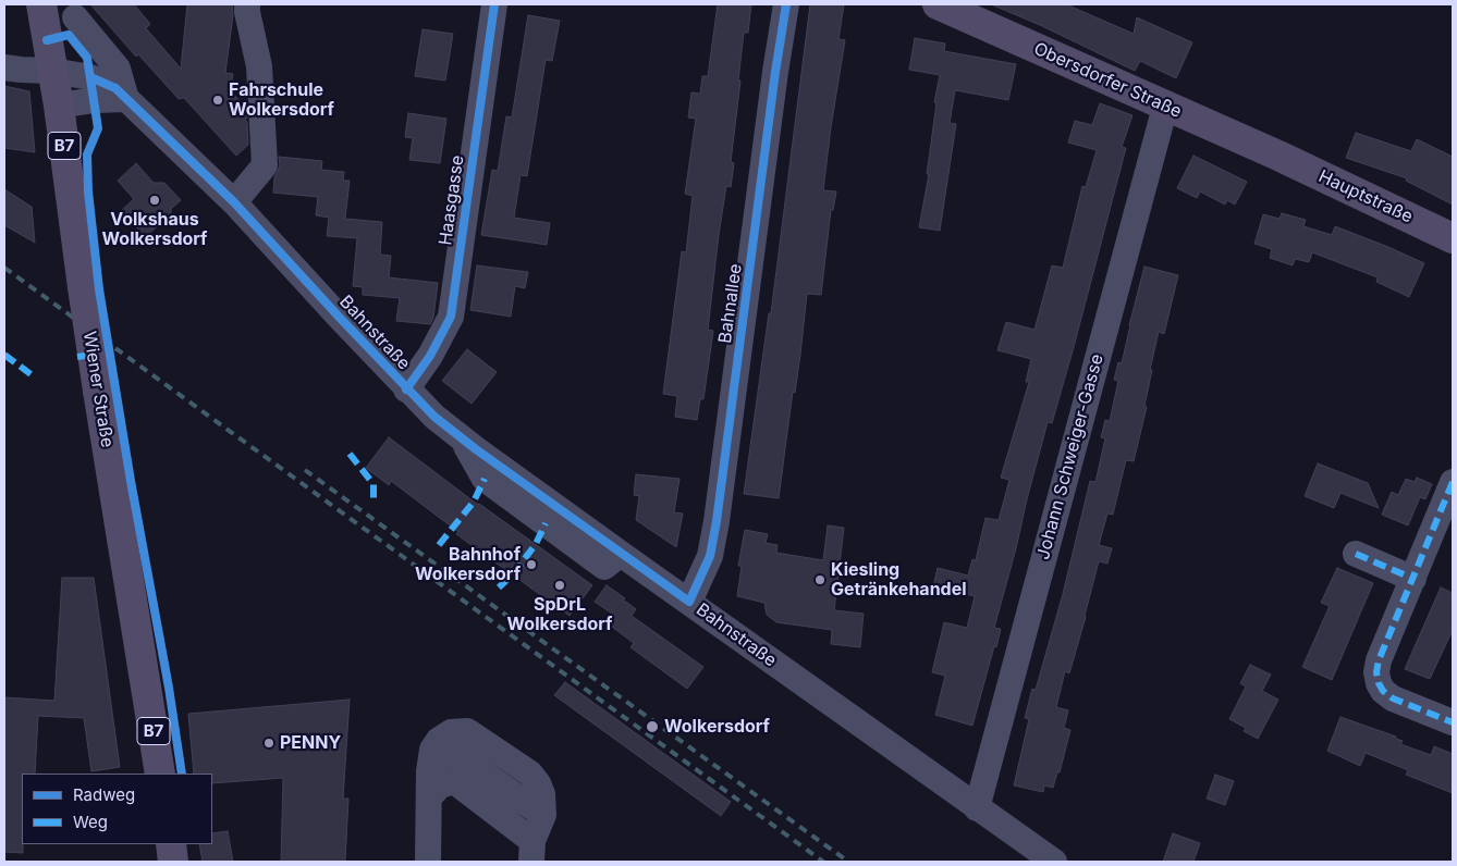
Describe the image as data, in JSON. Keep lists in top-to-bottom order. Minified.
{"streets":{"main road":["Obersdorfer Straße","B7","Hauptstraße","Wiener Straße"],"street":["Haasgasse","Bahnallee","Bahnstraße","Johann Schweiger-Gasse"]},"crossings":[["Obersdorfer Straße","Hauptstraße"],["Obersdorfer Straße","Johann Schweiger-Gasse"],["Haasgasse","Bahnstraße"],["Bahnallee","Bahnstraße"],["Bahnstraße","Wiener Straße"],["Bahnstraße","Johann Schweiger-Gasse"]],"places":["Fahrschule Wolkersdorf","Volkshaus Wolkersdorf","Bahnhof Wolkersdorf","Kiesling Getränkehandel","SpDrL Wolkersdorf","Wolkersdorf","PENNY"],"legend":["Radweg","Weg"]}
